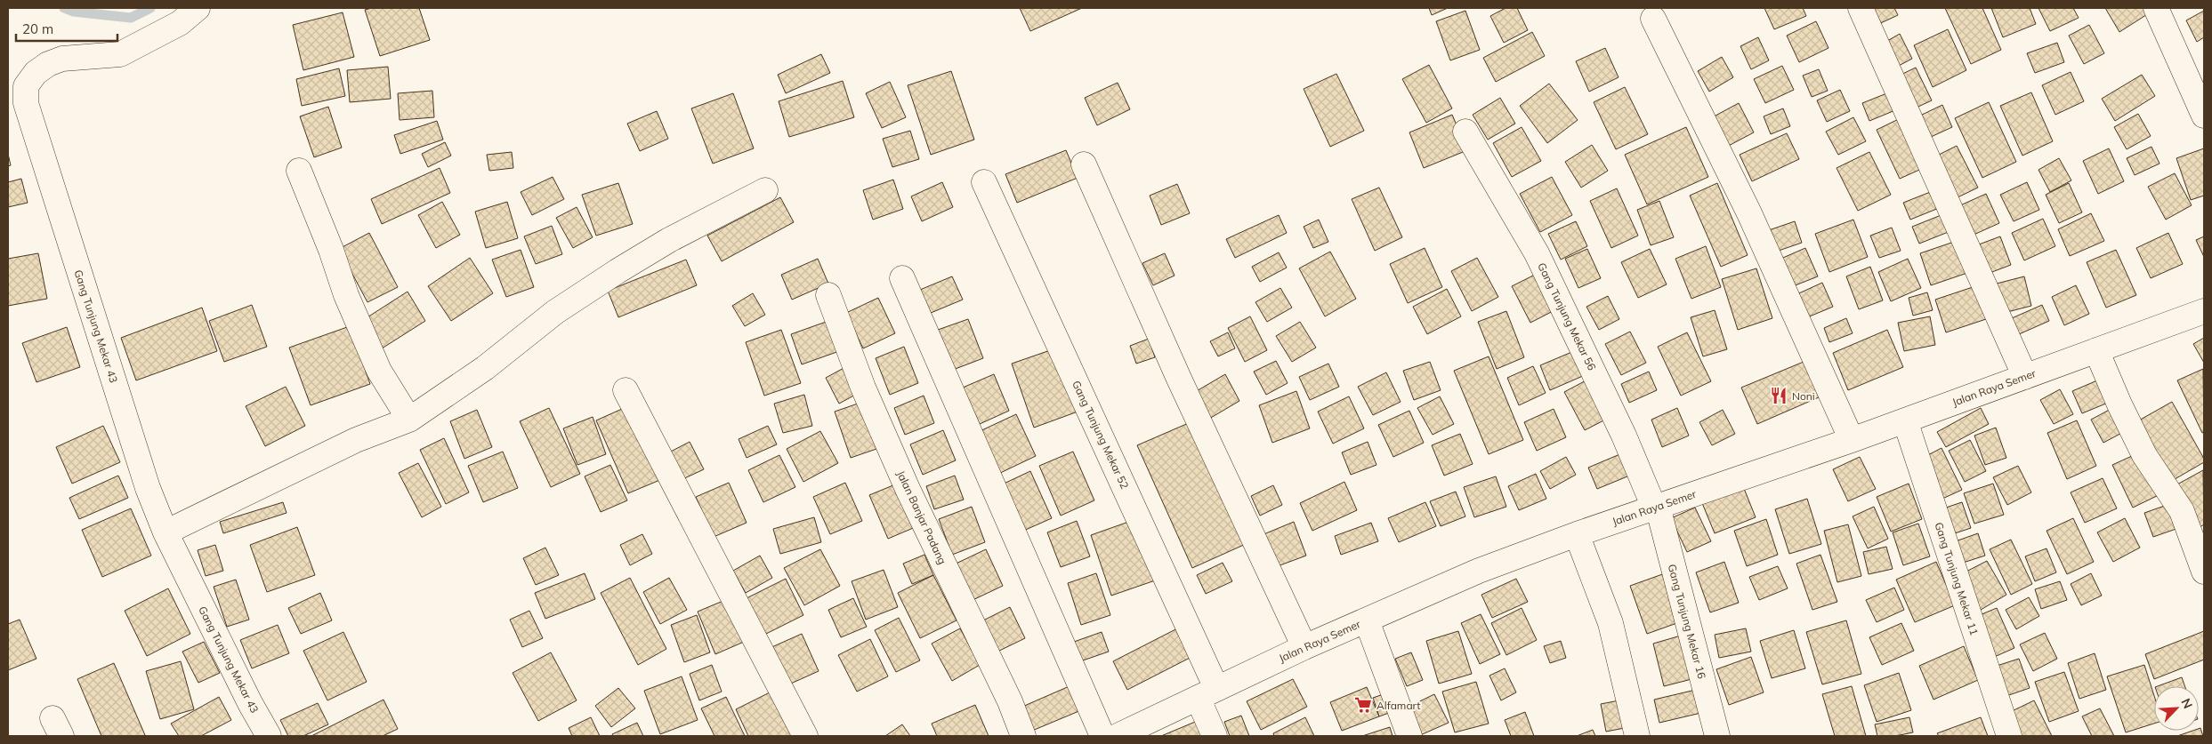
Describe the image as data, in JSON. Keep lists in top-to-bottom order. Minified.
{"streets":{"street":["Gang Tunjung Mekar 56","Gang Tunjung Mekar 43","Jalan Raya Semer","Gang Tunjung Mekar 52","Jalan Banjar Padang","Gang Tunjung Mekar 11","Gang Tunjung Mekar 16"]},"crossings":[["Gang Tunjung Mekar 56","Jalan Raya Semer"],["Gang Tunjung Mekar 56","Gang Tunjung Mekar 16"],["Jalan Raya Semer","Gang Tunjung Mekar 52"],["Jalan Raya Semer","Gang Tunjung Mekar 11"],["Jalan Raya Semer","Gang Tunjung Mekar 16"]],"places":{"restaurant":["Noni"],"supermarket":["Alfamart"]},"scale_bar":"20 m","north":"top right"}
